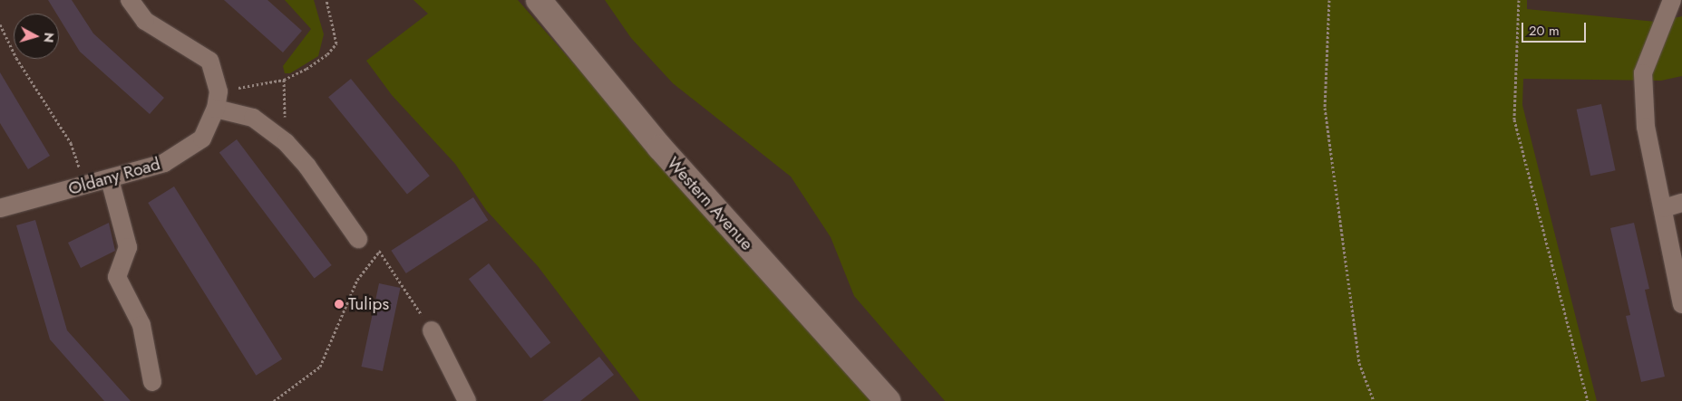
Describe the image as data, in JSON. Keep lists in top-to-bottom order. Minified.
{"streets":{"main road":["Western Avenue"],"street":["Oldany Road"]},"places":["Tulips"],"scale_bar":"20 m","north":"right"}
